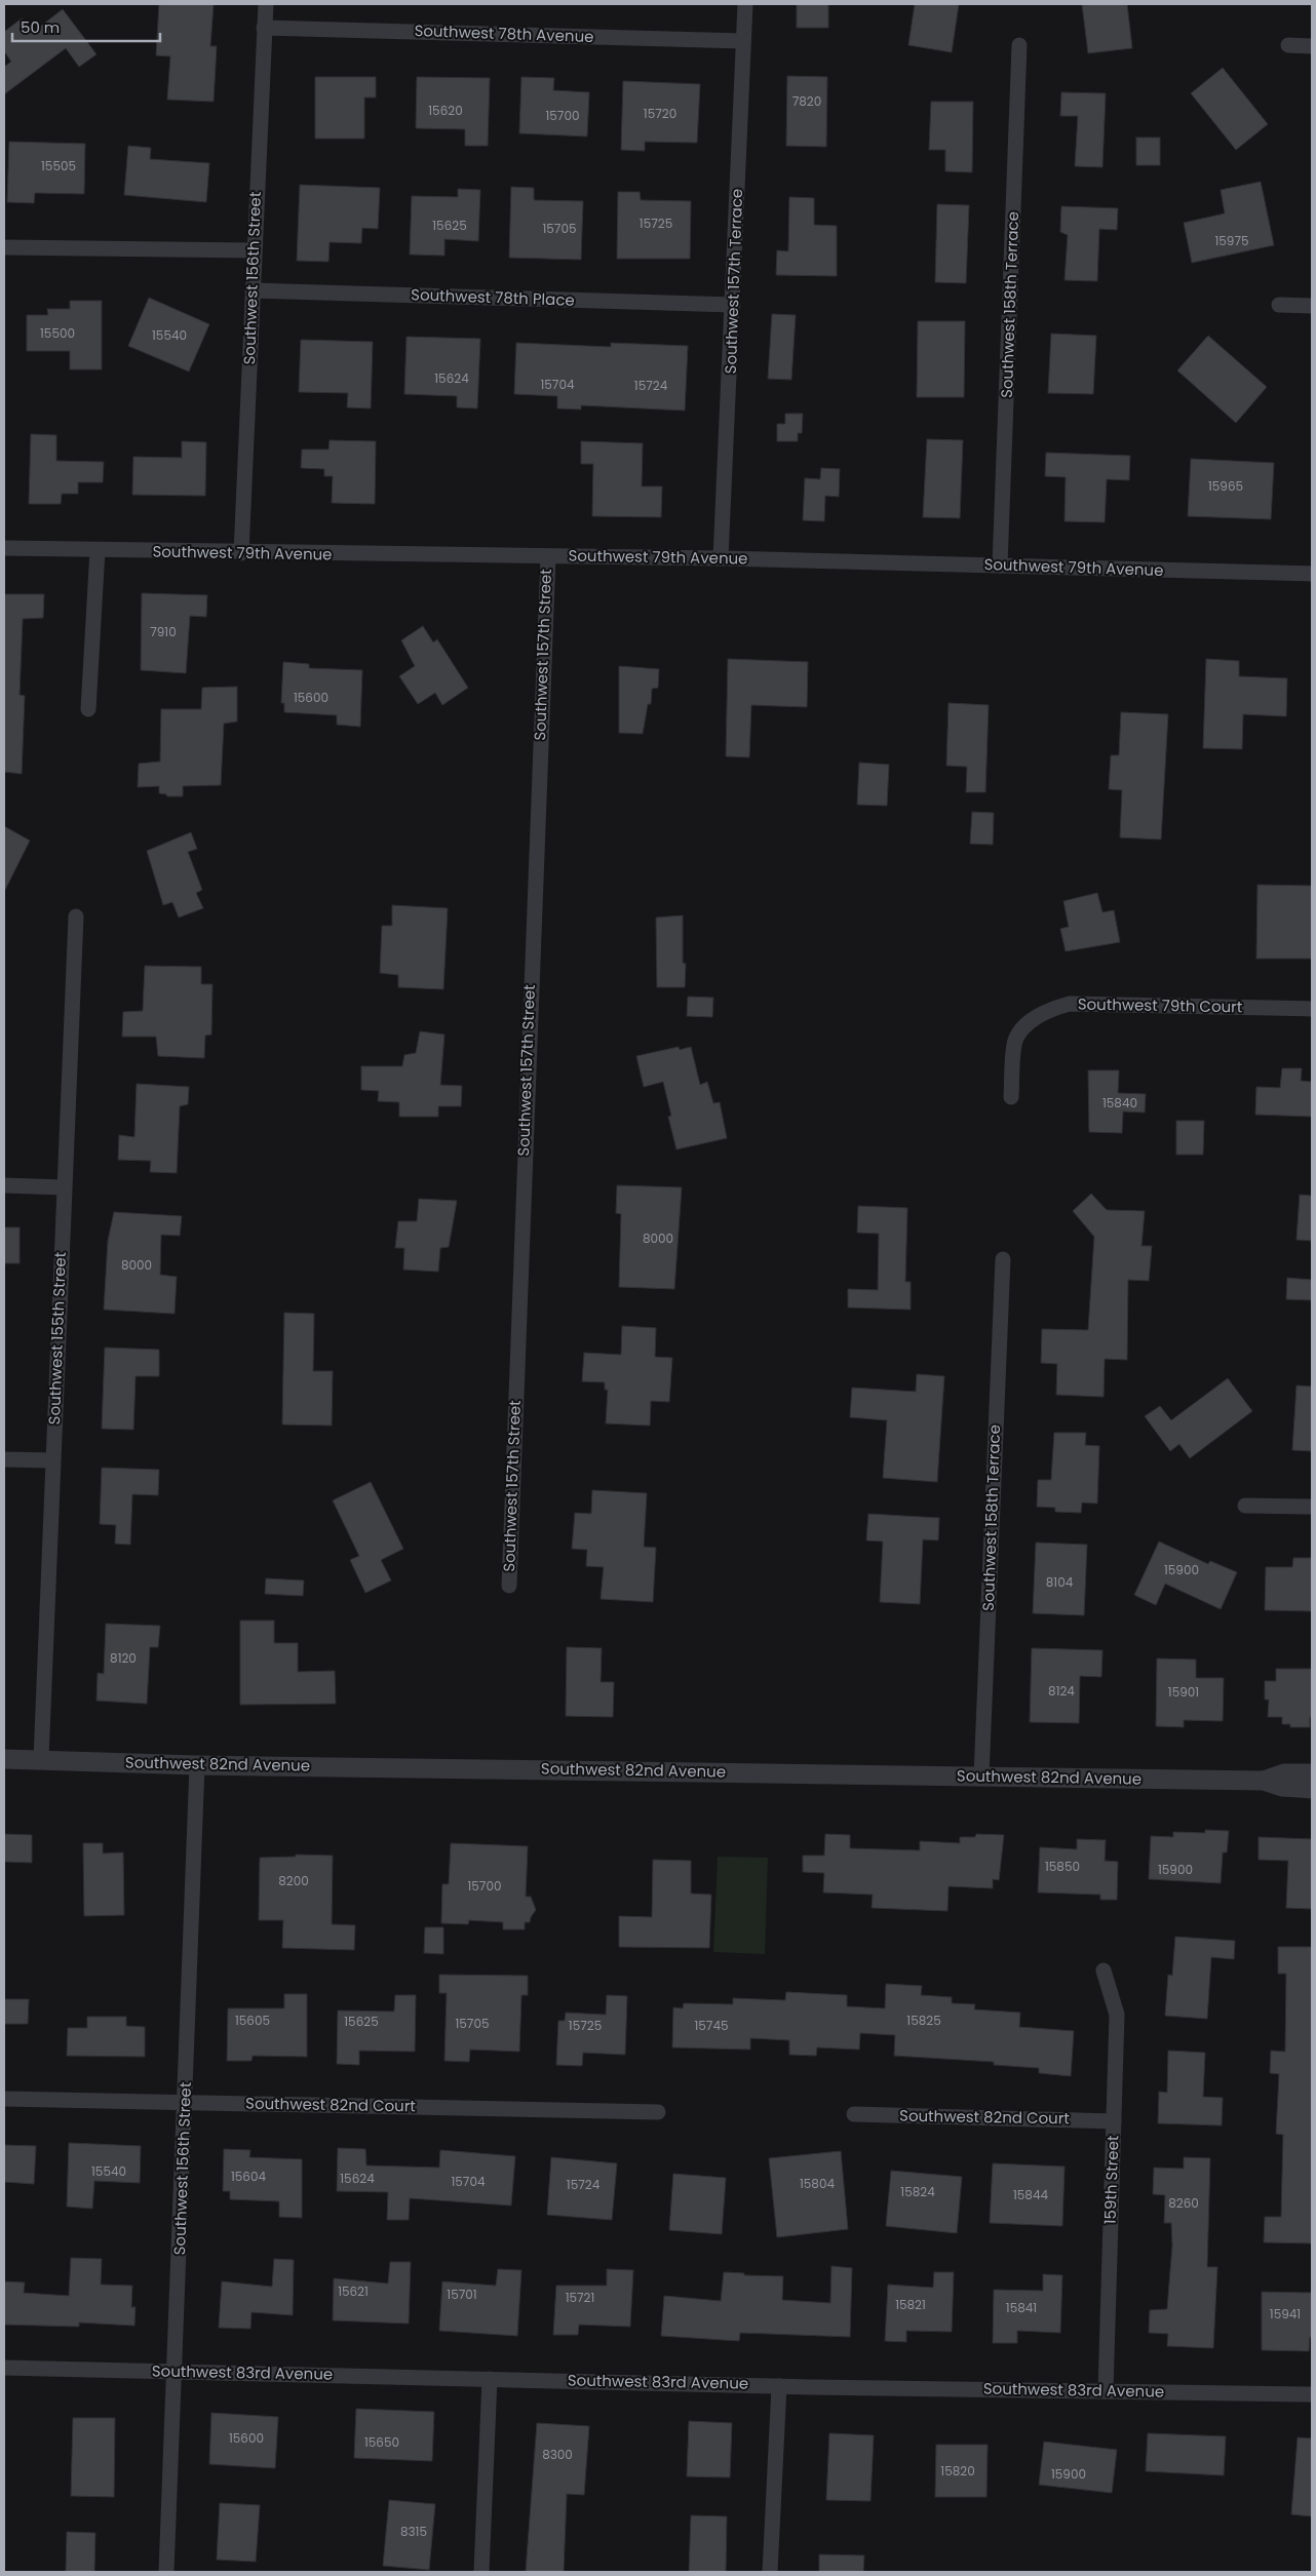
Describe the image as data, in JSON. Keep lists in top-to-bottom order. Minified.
{"streets":{"street":["Southwest 78th Avenue","Southwest 156th Street","Southwest 157th Terrace","Southwest 78th Place","Southwest 158th Terrace","Southwest 79th Avenue","Southwest 157th Street","Southwest 79th Court","Southwest 155th Street","Southwest 82nd Avenue","Southwest 82nd Court","159th Street","Southwest 83rd Avenue"]},"crossings":[["Southwest 78th Avenue","Southwest 156th Street"],["Southwest 78th Avenue","Southwest 157th Terrace"],["Southwest 156th Street","Southwest 78th Place"],["Southwest 156th Street","Southwest 79th Avenue"],["Southwest 156th Street","Southwest 82nd Avenue"],["Southwest 156th Street","Southwest 82nd Court"],["Southwest 156th Street","Southwest 83rd Avenue"],["Southwest 157th Terrace","Southwest 78th Place"],["Southwest 157th Terrace","Southwest 79th Avenue"],["Southwest 158th Terrace","Southwest 79th Avenue"],["Southwest 158th Terrace","Southwest 82nd Avenue"],["Southwest 79th Avenue","Southwest 157th Street"],["Southwest 155th Street","Southwest 82nd Avenue"],["Southwest 82nd Court","159th Street"],["159th Street","Southwest 83rd Avenue"]],"house_numbers":["7820","15620","15720","15700","15505","15725","15625","15705","15975","15500","15540","15624","15704","15724","15965","7910","15600","15840","8000","8000","15900","8104","8120","8124","15901","15850","15900","8200","15700","15605","15825","15625","15705","15725","15745","15540","15604","15624","15704","15804","15724","15824","15844","8260","15621","15701","15721","15821","15841","15941","15600","15650","8300","15820","15900","8315"],"scale_bar":"50 m"}
